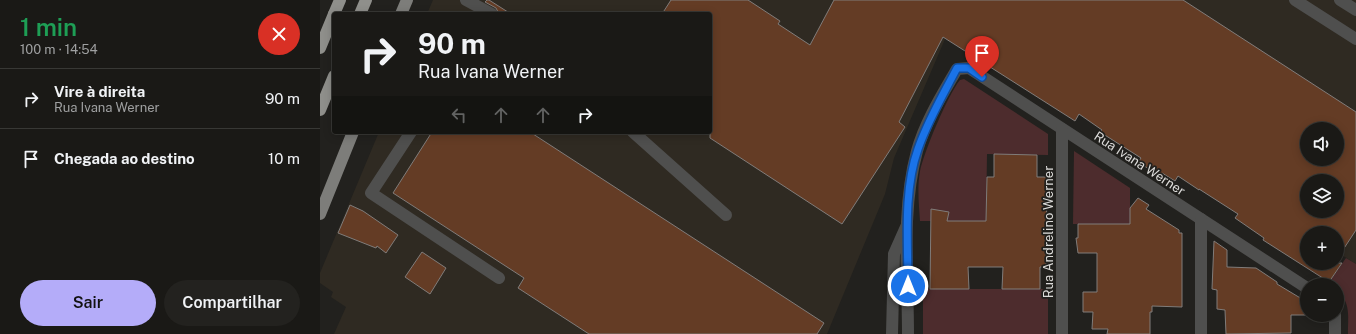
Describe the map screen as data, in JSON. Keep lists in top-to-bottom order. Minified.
{"streets":{"street":["Rua Ivana Werner","Rua Andrelino Werner"]},"crossings":[["Rua Ivana Werner","Rua Andrelino Werner"]],"page":{"heading":["1 min","100 m · 14:54"],"turn":["90 m","Rua Ivana Werner"],"list":[{"name":"Vire à direita","note":"Rua Ivana Werner","value":"90 m"},{"name":"Chegada ao destino","value":"10 m"}],"map_buttons":["+","−"],"buttons":["Sair","Compartilhar"]}}
